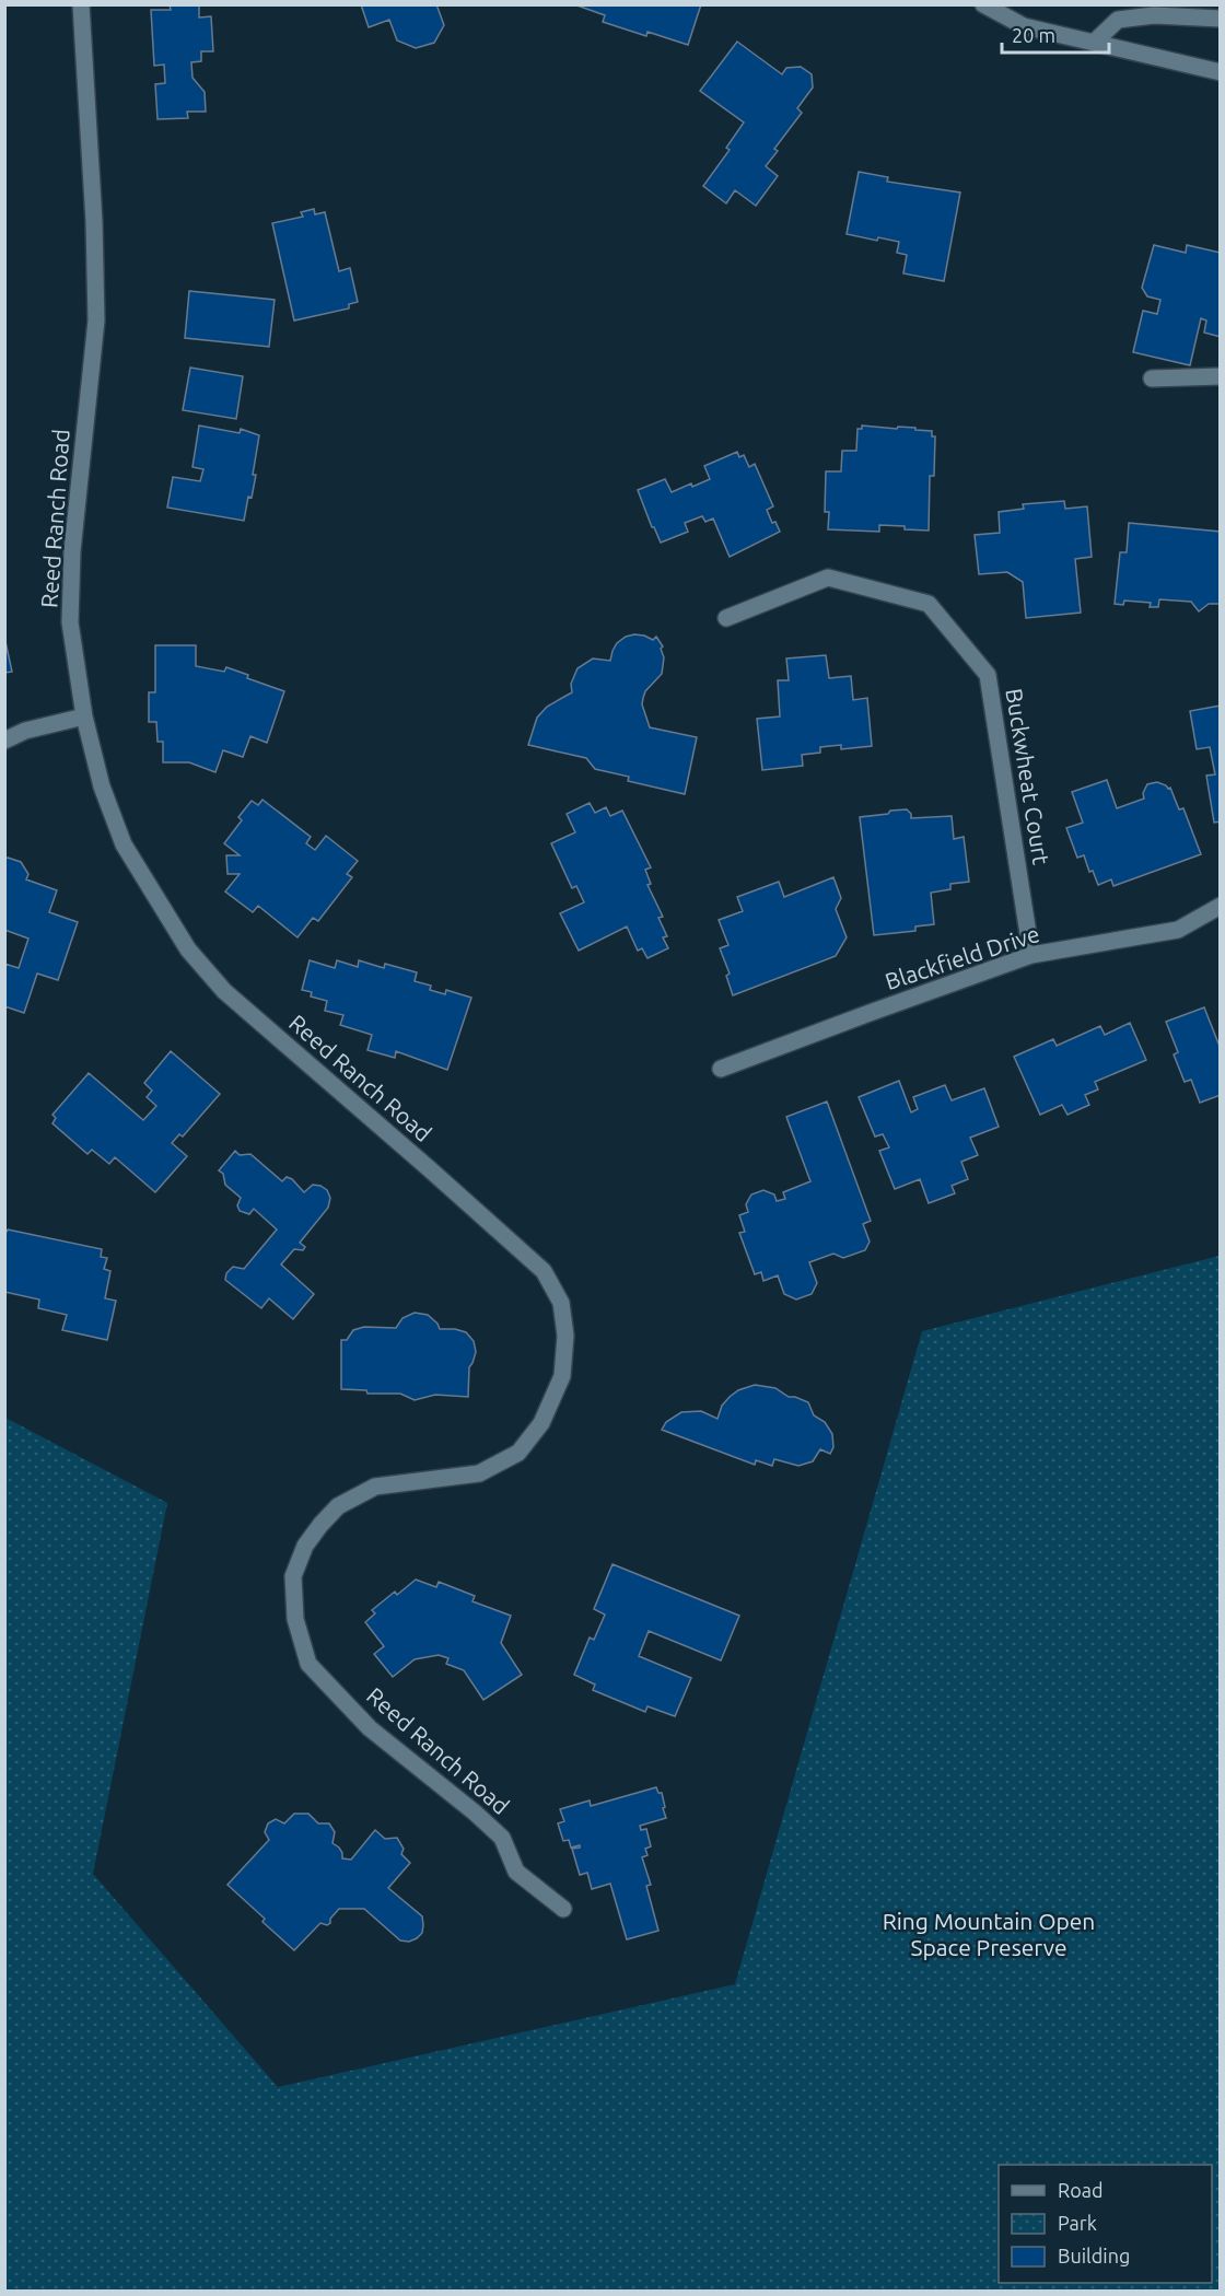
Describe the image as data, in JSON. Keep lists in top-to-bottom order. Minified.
{"streets":{"street":["Reed Ranch Road","Buckwheat Court","Blackfield Drive"]},"crossings":[["Buckwheat Court","Blackfield Drive"]],"parks":["Ring Mountain Open Space Preserve"],"legend":["Road","Park","Building"],"scale_bar":"20 m"}
